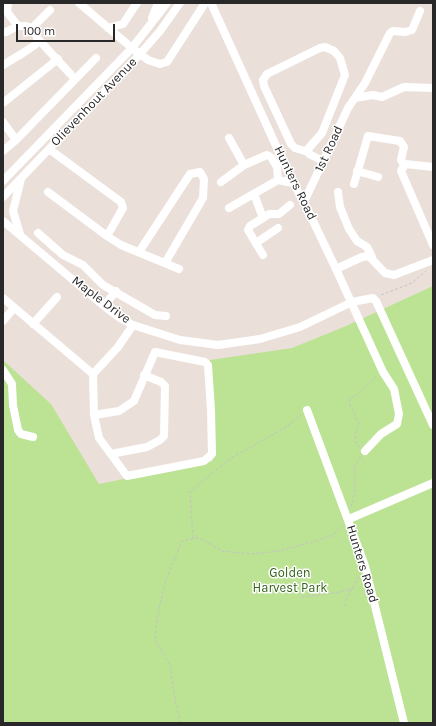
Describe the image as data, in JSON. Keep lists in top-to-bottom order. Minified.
{"streets":{"street":["Olievenhout Avenue","1st Road","Hunters Road","Maple Drive"]},"crossings":[["1st Road","Hunters Road"],["Hunters Road","Maple Drive"]],"parks":["Golden Harvest Park"],"scale_bar":"100 m"}
